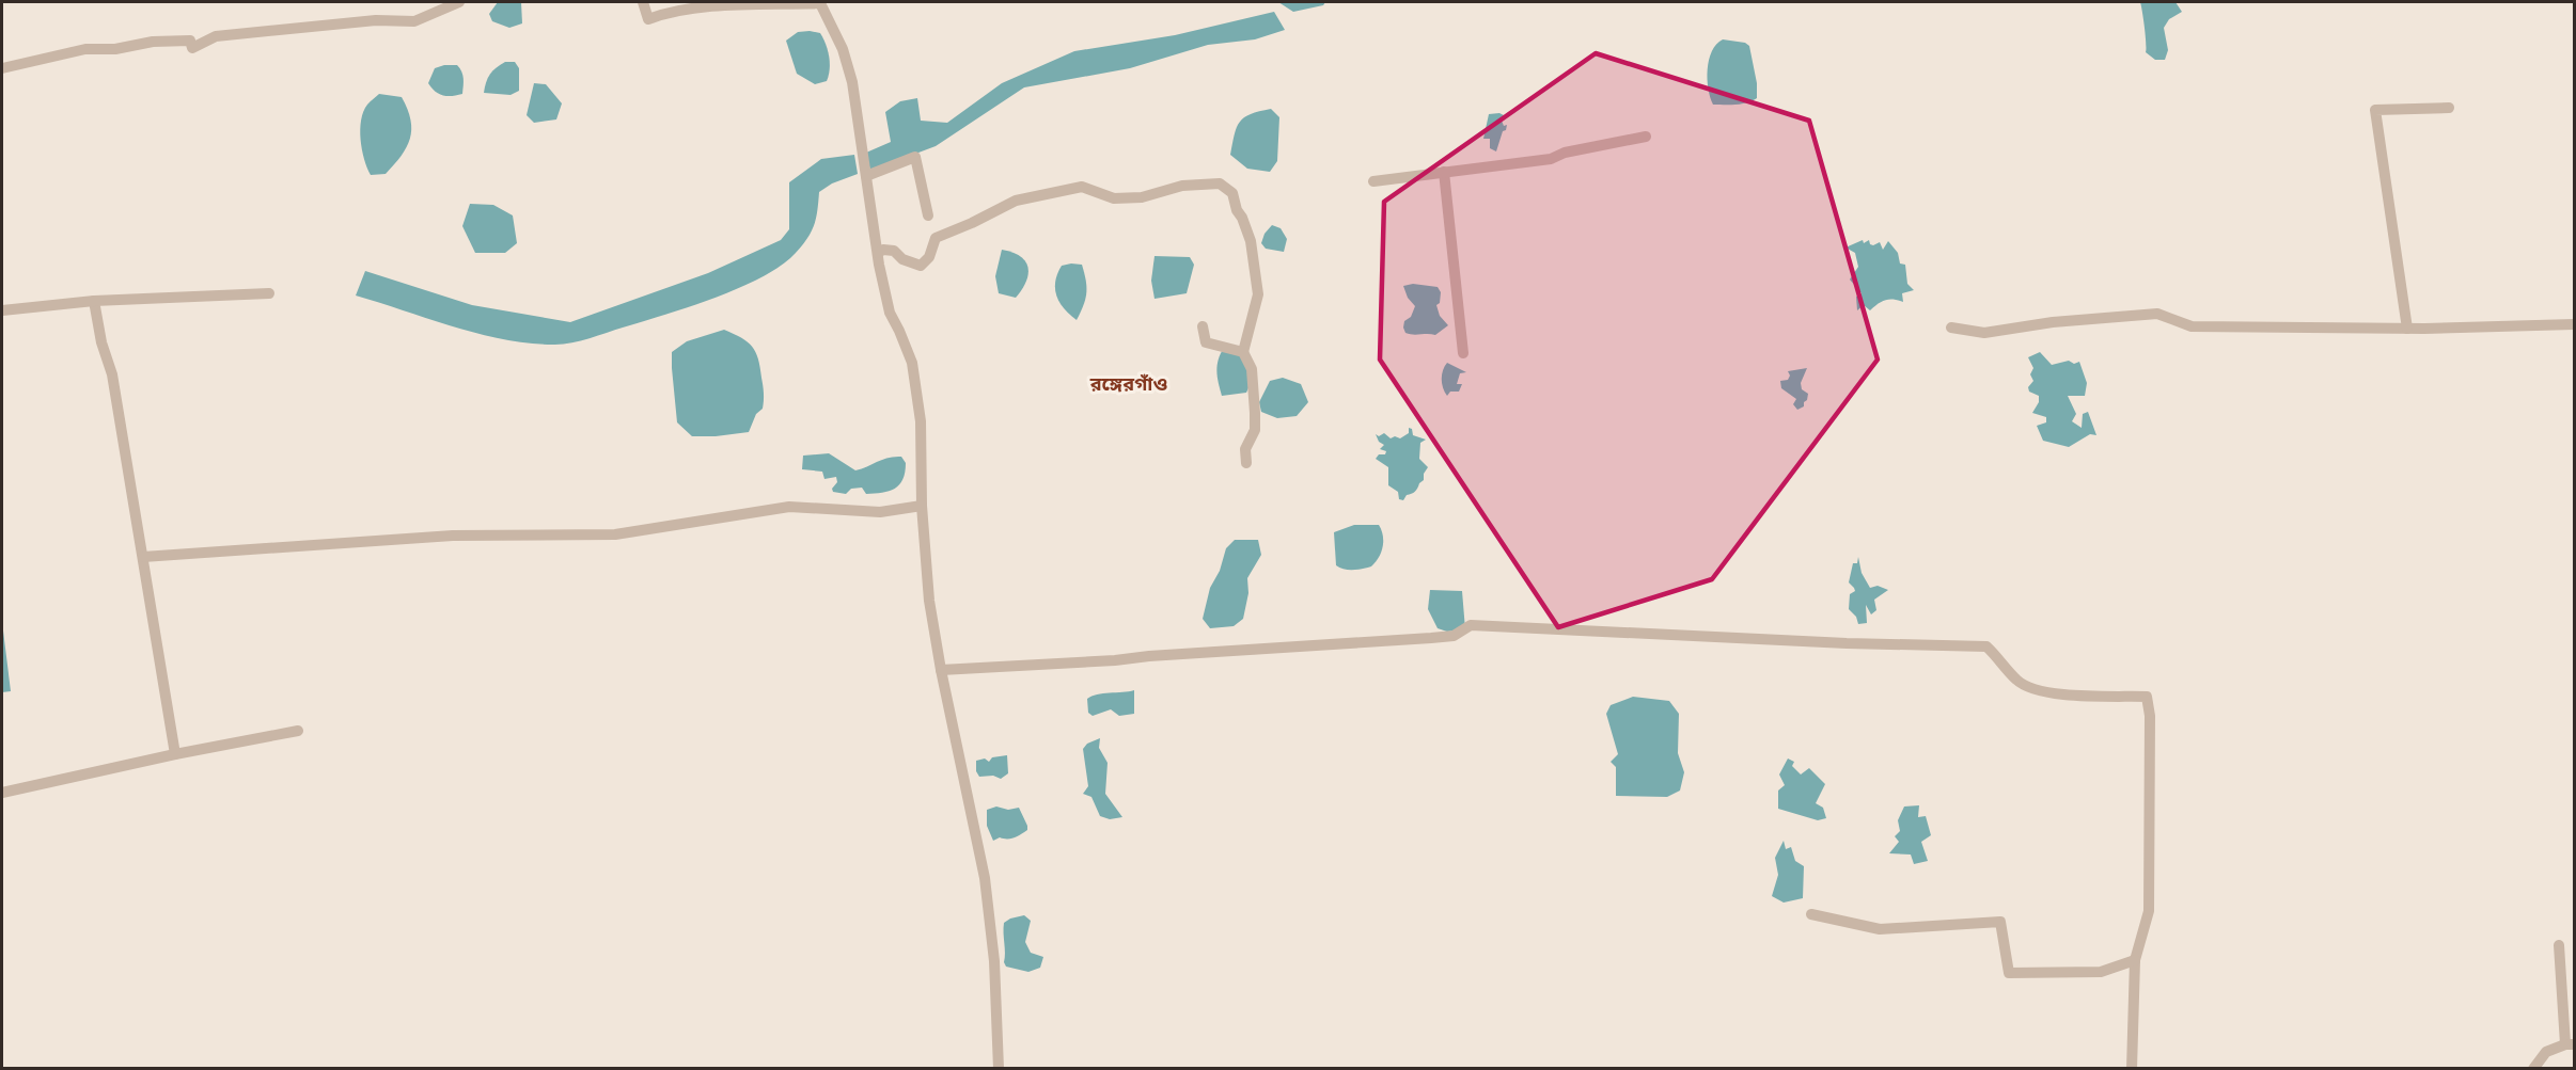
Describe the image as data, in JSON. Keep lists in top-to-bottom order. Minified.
{"districts":["রঙ্গেরগাঁও"]}
